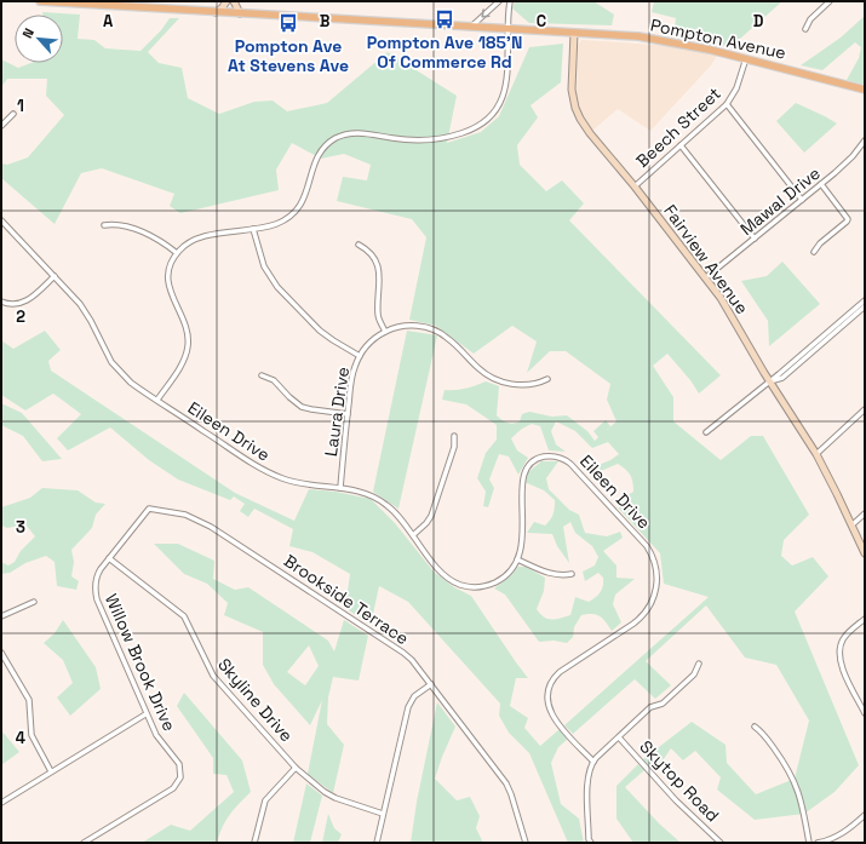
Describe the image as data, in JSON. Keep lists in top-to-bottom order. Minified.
{"streets":{"main road":["Pompton Avenue","Fairview Avenue"],"street":["Beech Street","Mawal Drive","Laura Drive","Eileen Drive","Brookside Terrace","Willow Brook Drive","Skyline Drive","Skytop Road"]},"crossings":[["Pompton Avenue","Beech Street"],["Pompton Avenue","Fairview Avenue"],["Beech Street","Fairview Avenue"],["Mawal Drive","Fairview Avenue"],["Laura Drive","Eileen Drive"],["Brookside Terrace","Willow Brook Drive"],["Willow Brook Drive","Skyline Drive"]],"places":{"bus stop":["Pompton Ave 185'N Of Commerce Rd","Pompton Ave At Stevens Ave"]},"north":"top left","grid":{"columns":["A","B","C","D"],"rows":["1","2","3","4"]}}
